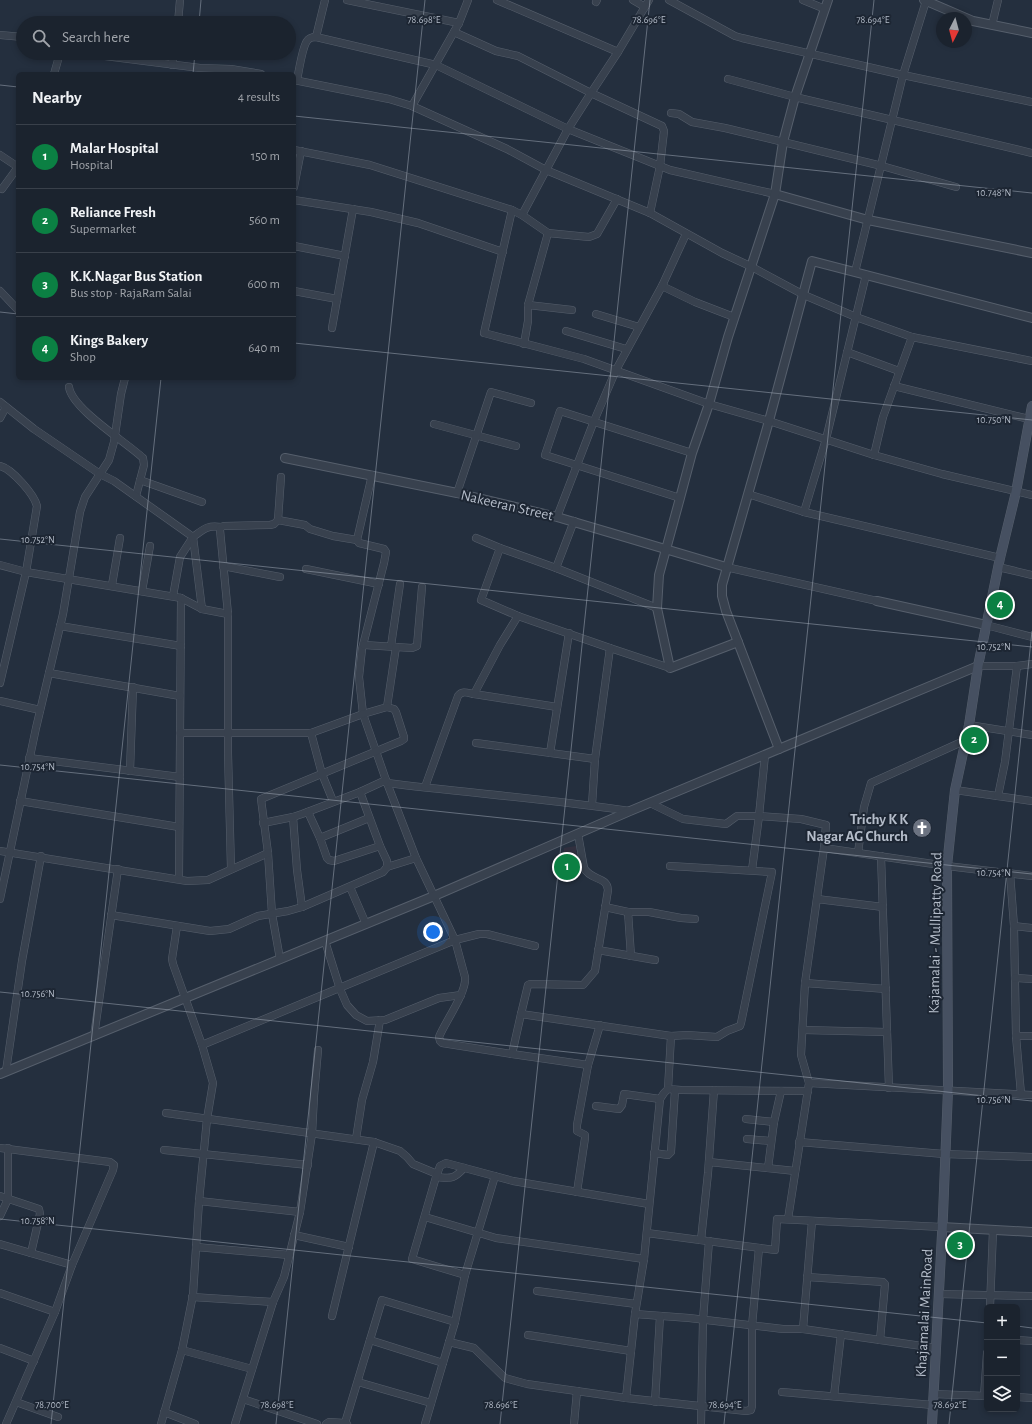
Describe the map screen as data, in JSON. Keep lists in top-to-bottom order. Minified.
{"streets":{"main road":["Kajamalai - Mullipatty Road","Khajamalai MainRoad"],"street":["Nakeeran Street"]},"crossings":[["Kajamalai - Mullipatty Road","Khajamalai MainRoad"]],"places":{"church":["Trichy K K Nagar AG Church"]},"north":"bottom","page":{"search":"Search here","heading":["Nearby","4 results"],"list":[{"mark":"1","name":"Malar Hospital","note":"Hospital","value":"150 m"},{"mark":"2","name":"Reliance Fresh","note":"Supermarket","value":"560 m"},{"mark":"3","name":"K.K.Nagar Bus Station","note":"Bus stop · RajaRam Salai","value":"600 m"},{"mark":"4","name":"Kings Bakery","note":"Shop","value":"640 m"}],"pins":["4","2","1","3"],"map_buttons":["+","−"]},"coordinates":["78.698°E","78.696°E","78.694°E","10.748°N","10.750°N","10.752°N","10.754°N","10.756°N","10.758°N","78.700°E","78.692°E"]}
